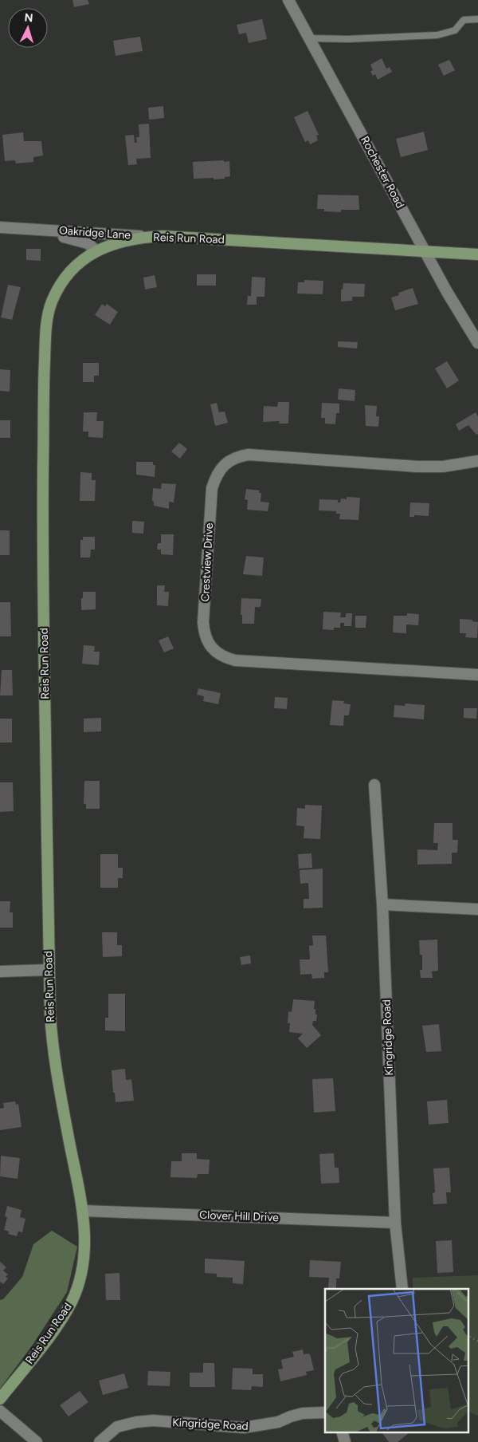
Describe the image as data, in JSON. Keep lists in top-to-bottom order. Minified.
{"streets":{"main road":["Reis Run Road"],"street":["Rochester Road","Oakridge Lane","Crestview Drive","Kingridge Road","Clover Hill Drive"]},"crossings":[["Rochester Road","Reis Run Road"],["Oakridge Lane","Reis Run Road"],["Reis Run Road","Clover Hill Drive"],["Kingridge Road","Clover Hill Drive"]],"north":"top"}
